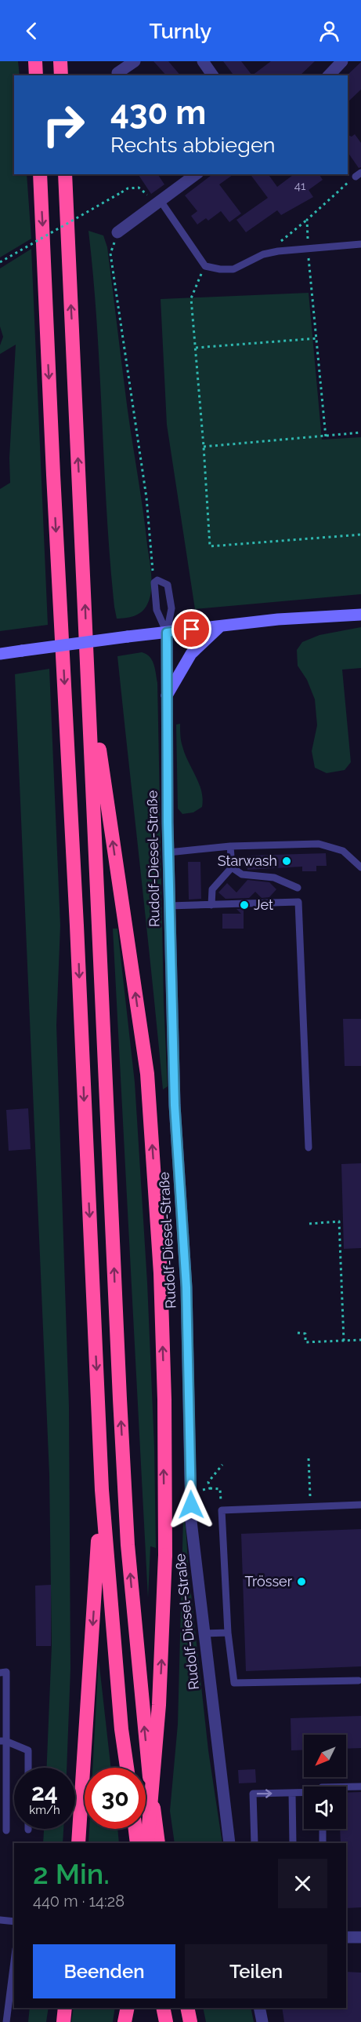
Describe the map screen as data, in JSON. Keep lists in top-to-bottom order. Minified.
{"streets":{"street":["Rudolf-Diesel-Straße"]},"places":["Starwash","Jet","Trösser"],"house_numbers":["41"],"north":"bottom left","page":{"header":"Turnly","turn":["430 m","Rechts abbiegen"],"speed":"24 km/h","limit":"30","heading":["2 Min.","440 m · 14:28"],"buttons":["Beenden","Teilen"]}}
